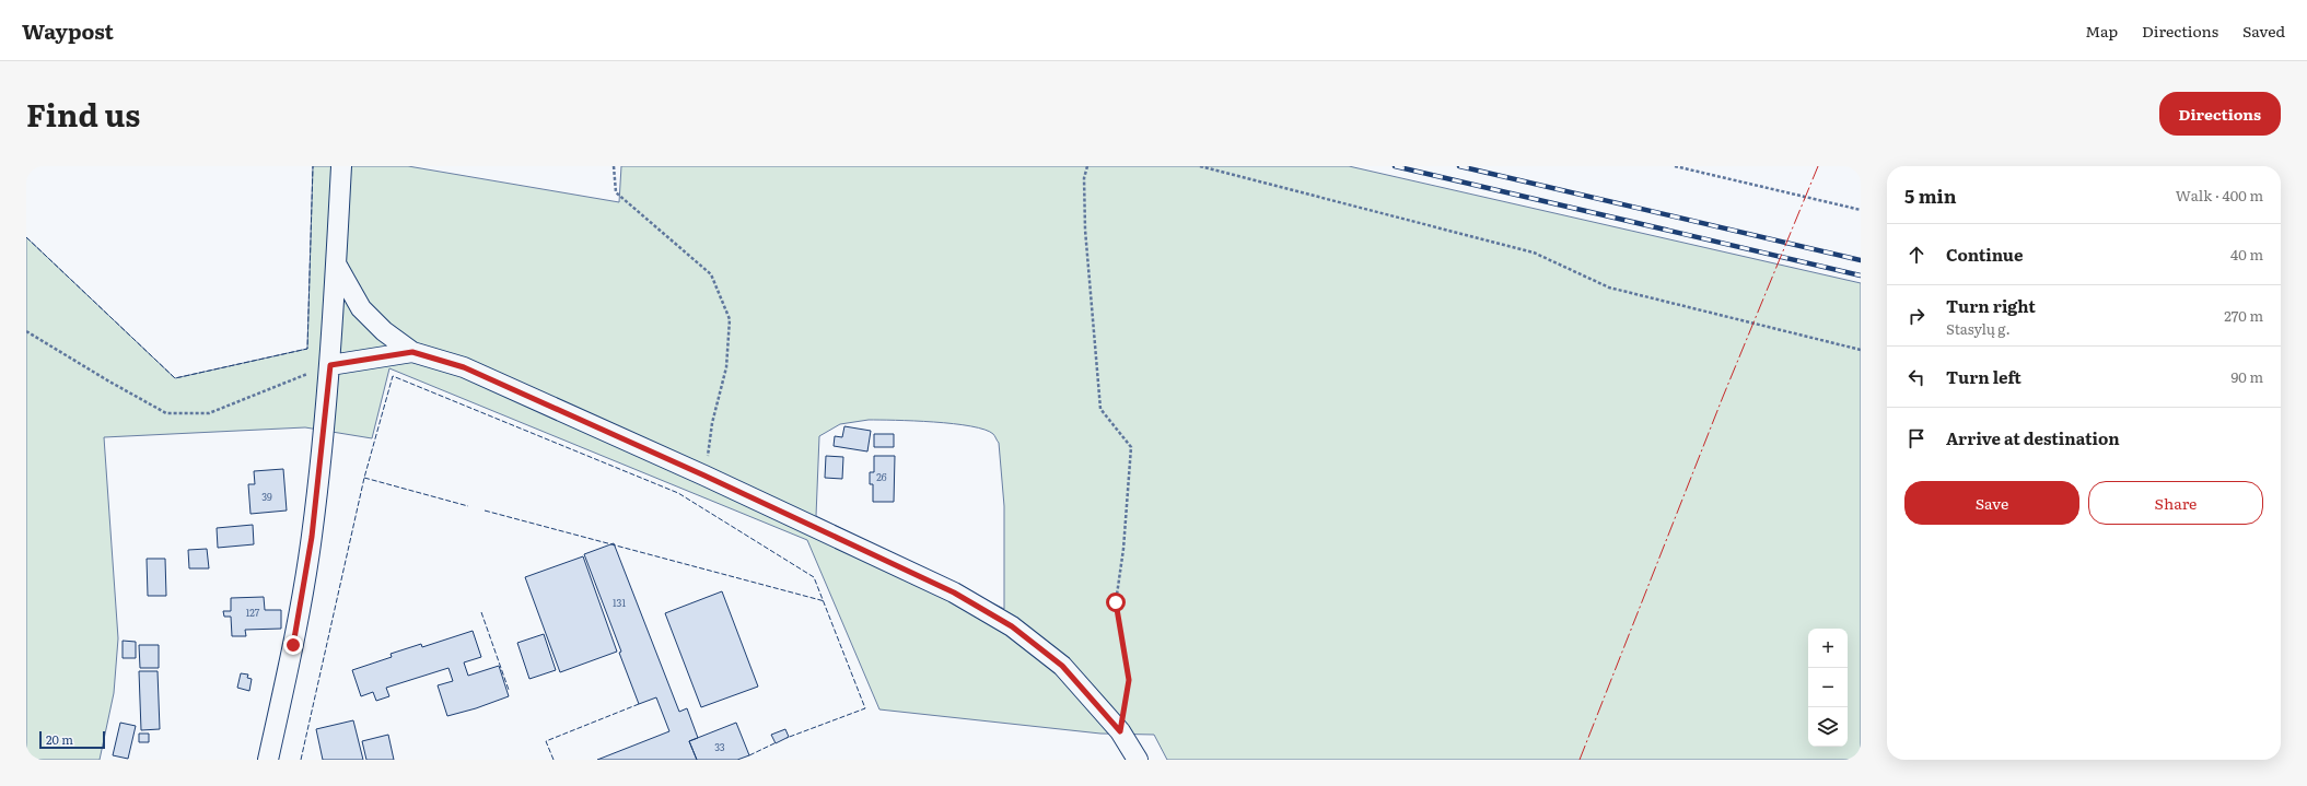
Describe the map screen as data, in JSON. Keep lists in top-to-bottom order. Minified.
{"house_numbers":["26","39","131","127","33"],"scale_bar":"20 m","page":{"header":"Waypost","nav":["Map","Directions","Saved"],"title":"Find us","buttons":["Directions",["Save","Share"]],"heading":["5 min","Walk · 400 m"],"list":[["Continue","40 m"],["Turn right","Stasylų g.","270 m"],["Turn left","90 m"],"Arrive at destination"],"map_buttons":["+","−"],"scale":"20 m"}}
